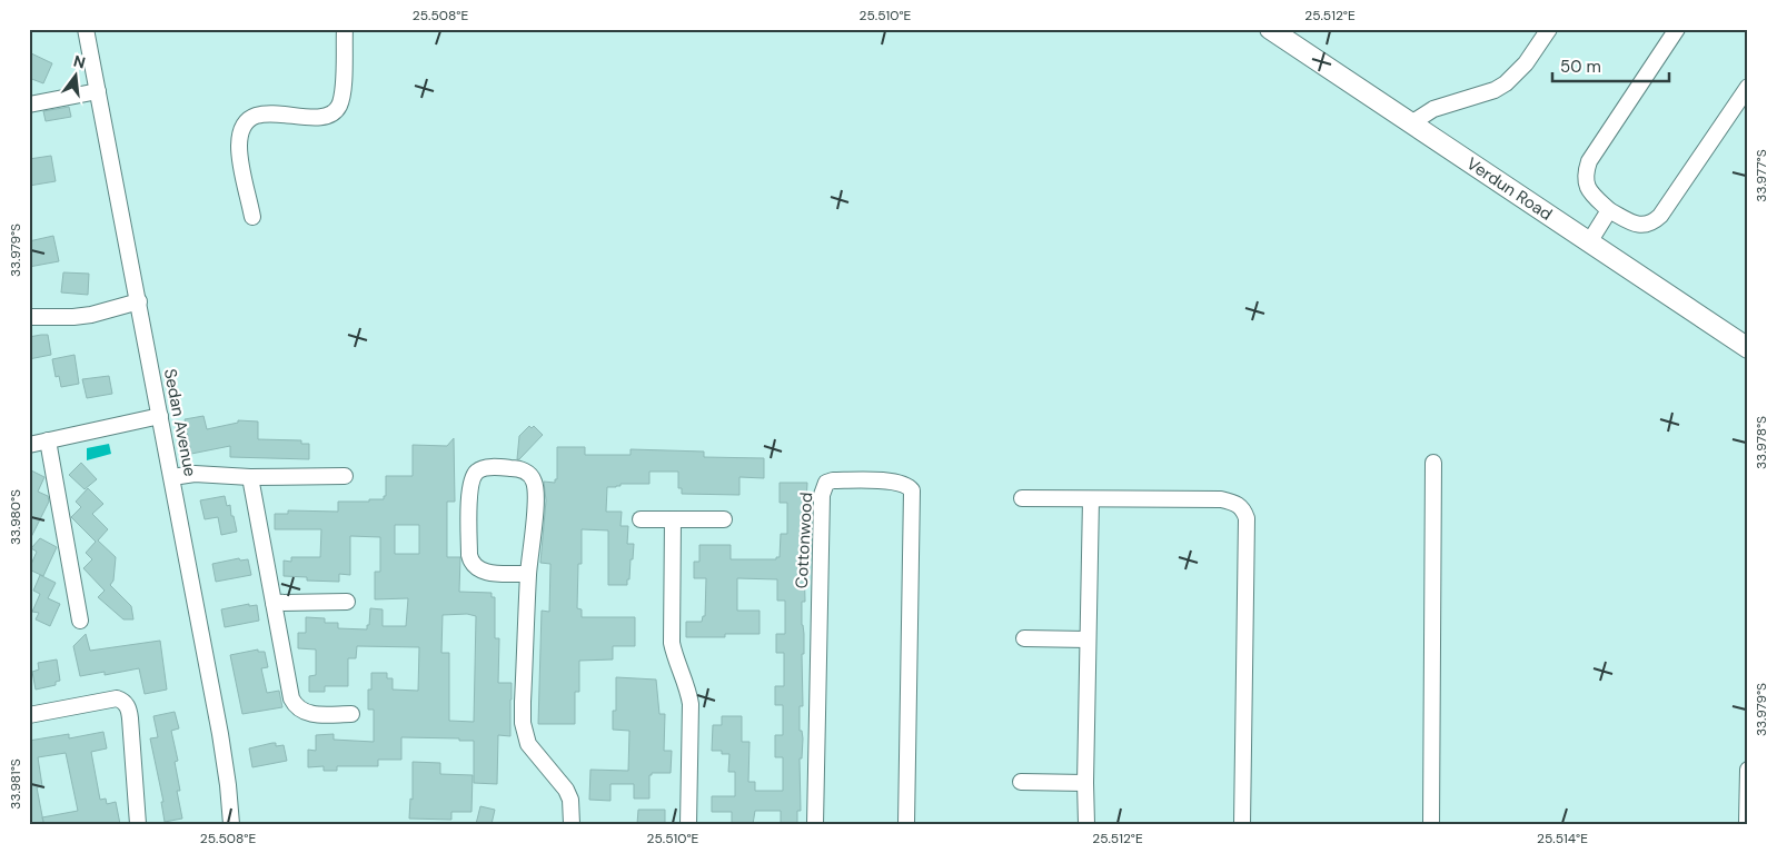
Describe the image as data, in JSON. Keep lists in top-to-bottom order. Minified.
{"streets":{"street":["Verdun Road","Sedan Avenue","Cottonwood"]},"scale_bar":"50 m","north":"top","coordinates":["25.508°E","25.510°E","25.512°E","33.977°S","33.979°S","33.978°S","33.980°S","33.981°S","25.514°E"]}
